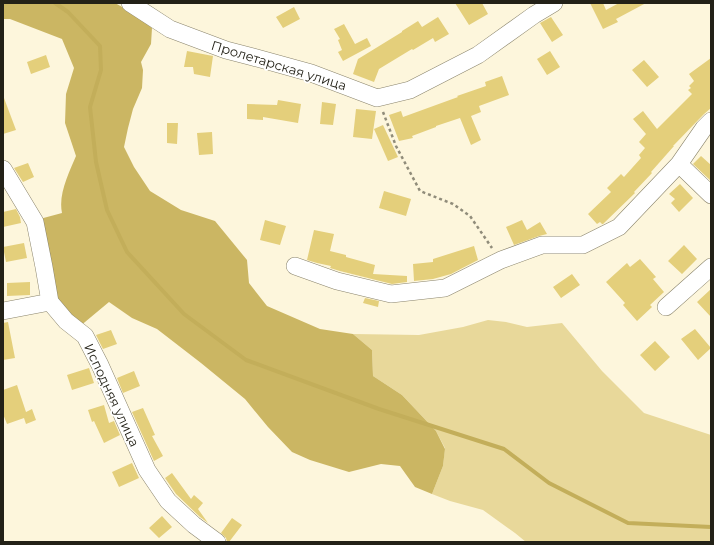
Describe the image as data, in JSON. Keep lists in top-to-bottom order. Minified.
{"streets":{"street":["Пролетарская улица","Исподняя улица"]}}
